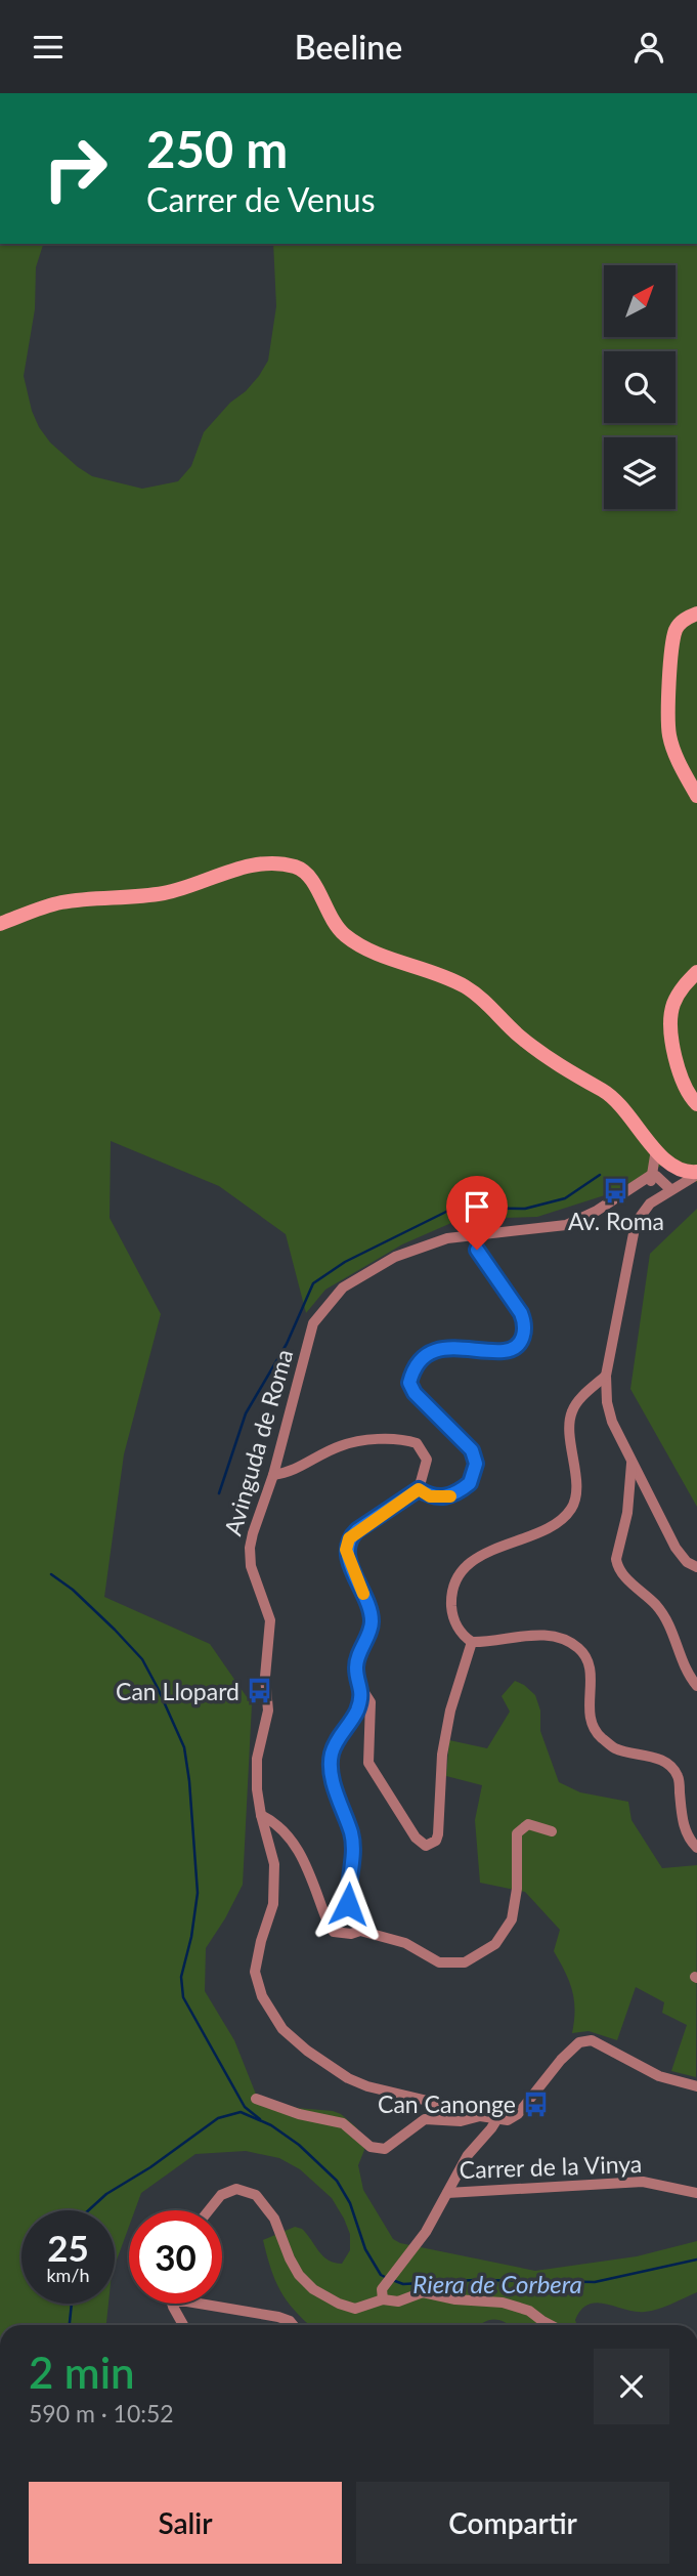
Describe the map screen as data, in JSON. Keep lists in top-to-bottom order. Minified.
{"streets":{"street":["Avinguda de Roma","Carrer de la Vinya"]},"water":["Riera de Corbera"],"places":{"bus stop":["Av. Roma","Can Llopard","Can Canonge"]},"north":"top right","page":{"header":"Beeline","turn":["250 m","Carrer de Venus"],"speed":"25 km/h","limit":"30","heading":["2 min","590 m · 10:52"],"buttons":["Salir","Compartir"]}}
